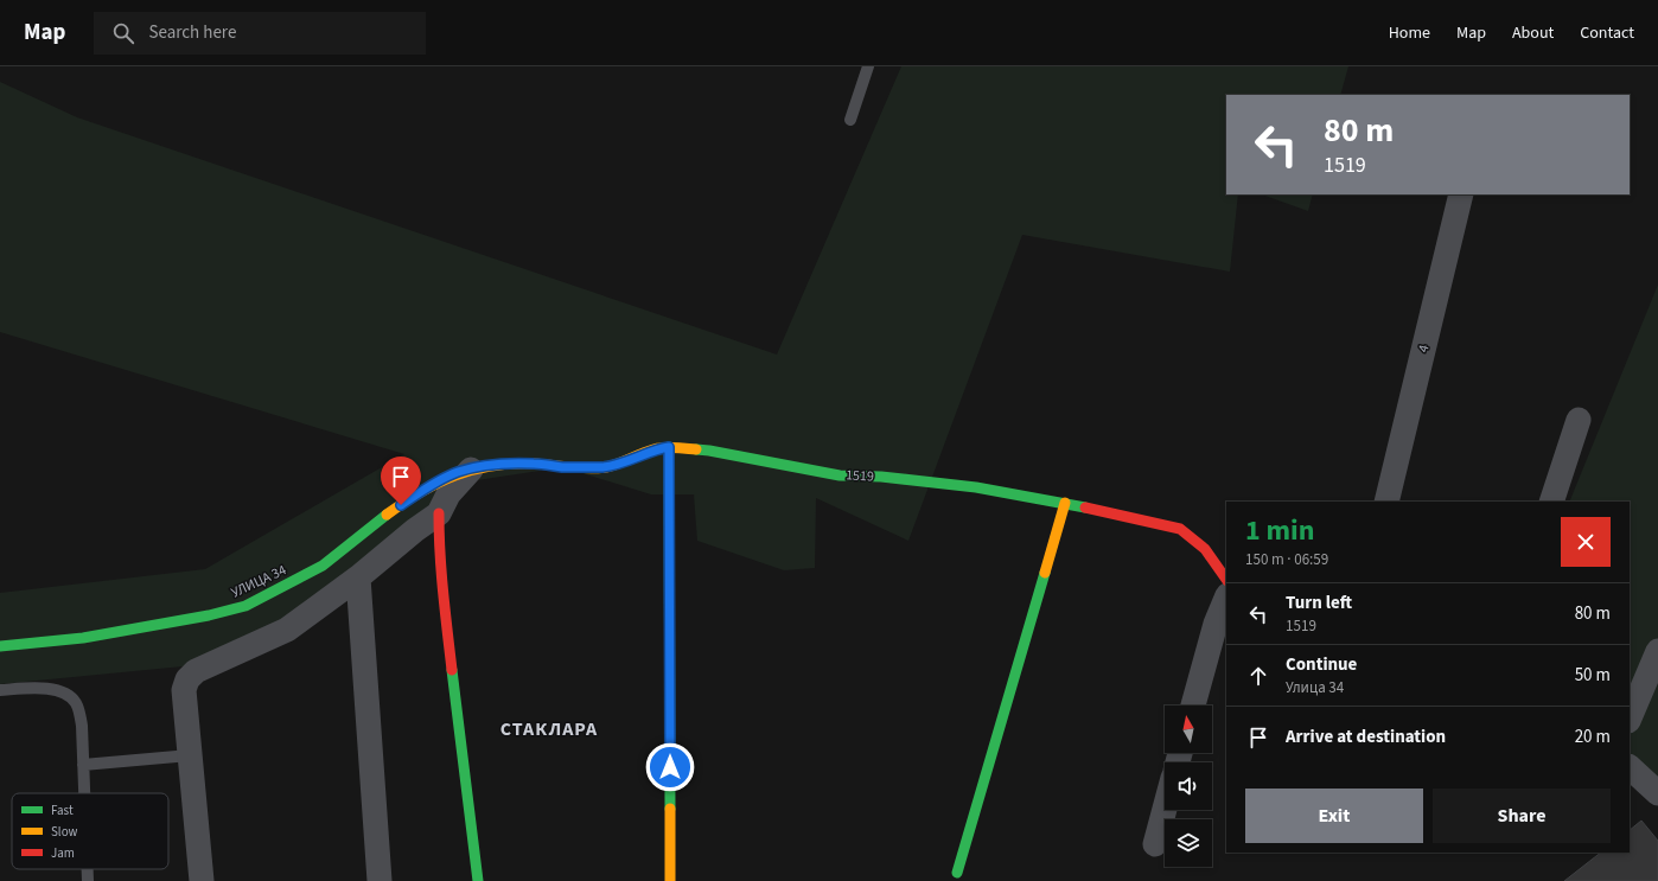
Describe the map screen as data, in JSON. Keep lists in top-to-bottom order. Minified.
{"streets":{"street":["4","1519","УЛИЦА 34"]},"crossings":[["1519","УЛИЦА 34"]],"districts":["СТАКЛАРА"],"legend":["Fast","Slow","Jam"],"north":"top","page":{"header":"Map","search":"Search here","nav":["Home","Map","About","Contact"],"turn":["80 m","1519"],"heading":["1 min","150 m · 06:59"],"list":[{"name":"Turn left","note":"1519","value":"80 m"},{"name":"Continue","note":"Улица 34","value":"50 m"},{"name":"Arrive at destination","value":"20 m"}],"buttons":["Exit","Share"]}}
